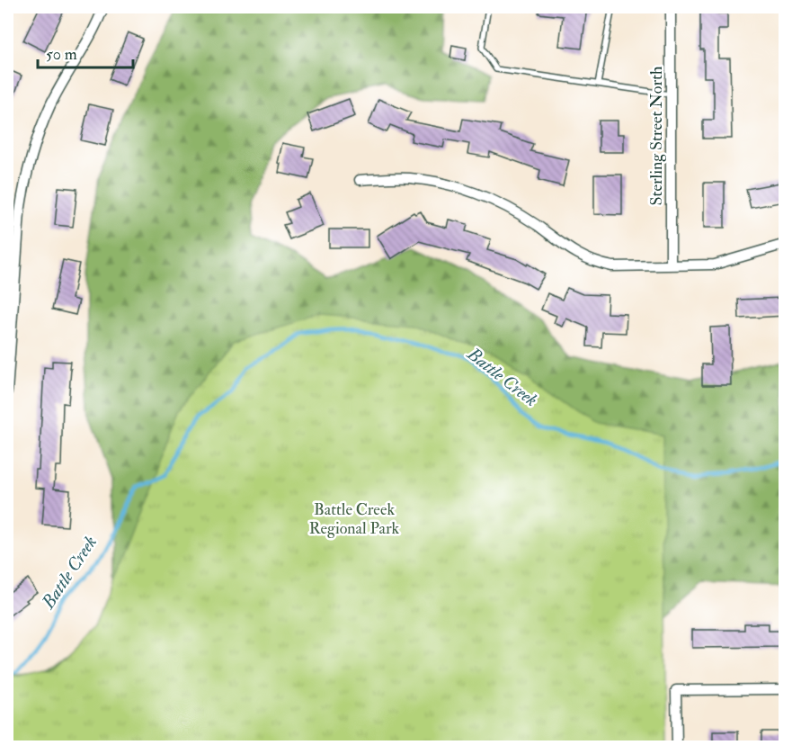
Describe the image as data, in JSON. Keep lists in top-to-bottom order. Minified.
{"streets":{"street":["Sterling Street North"]},"water":["Battle Creek"],"parks":["Battle Creek Regional Park"],"scale_bar":"50 m"}
